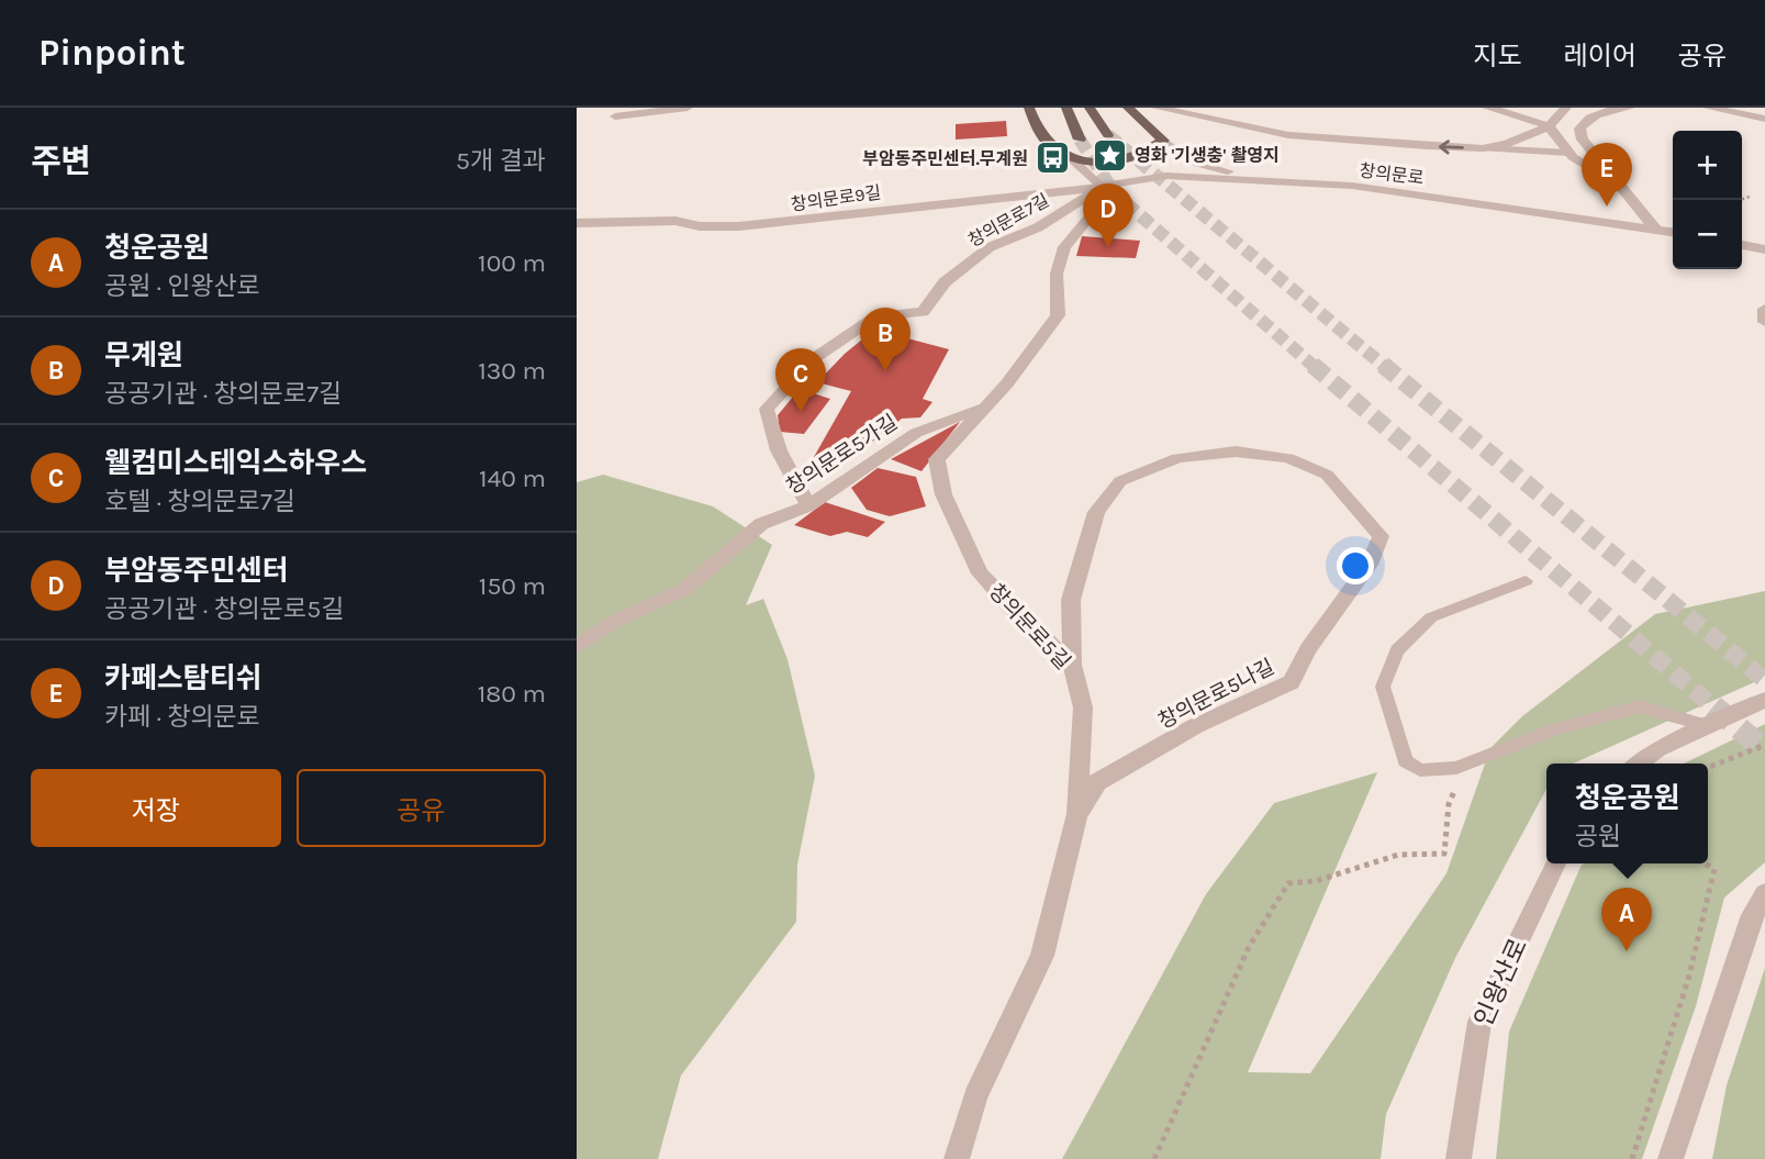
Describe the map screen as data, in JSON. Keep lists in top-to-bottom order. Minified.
{"streets":{"street":["창의문로","창의문로9길","창의문로7길","창의문로5가길","창의문로5길","창의문로5나길","인왕산로"]},"crossings":[["창의문로","창의문로9길"],["창의문로","창의문로7길"],["창의문로","창의문로5길"],["창의문로9길","창의문로7길"],["창의문로9길","창의문로5길"],["창의문로7길","창의문로5가길"],["창의문로7길","창의문로5길"],["창의문로5가길","창의문로5길"],["창의문로5길","창의문로5나길"]],"places":{"place":["영화 '기생충' 촬영지"],"bus stop":["부암동주민센터.무계원"]},"page":{"header":"Pinpoint","nav":["지도","레이어","공유"],"heading":["주변","5개 결과"],"map_buttons":["+","−"],"pins":["E","D","B","C","A"],"list":[{"mark":"A","name":"청운공원","note":"공원 · 인왕산로","value":"100 m"},{"mark":"B","name":"무계원","note":"공공기관 · 창의문로7길","value":"130 m"},{"mark":"C","name":"웰컴미스테익스하우스","note":"호텔 · 창의문로7길","value":"140 m"},{"mark":"D","name":"부암동주민센터","note":"공공기관 · 창의문로5길","value":"150 m"},{"mark":"E","name":"카페스탐티쉬","note":"카페 · 창의문로","value":"180 m"}],"buttons":["저장","공유"],"popup":["청운공원","공원"]}}
